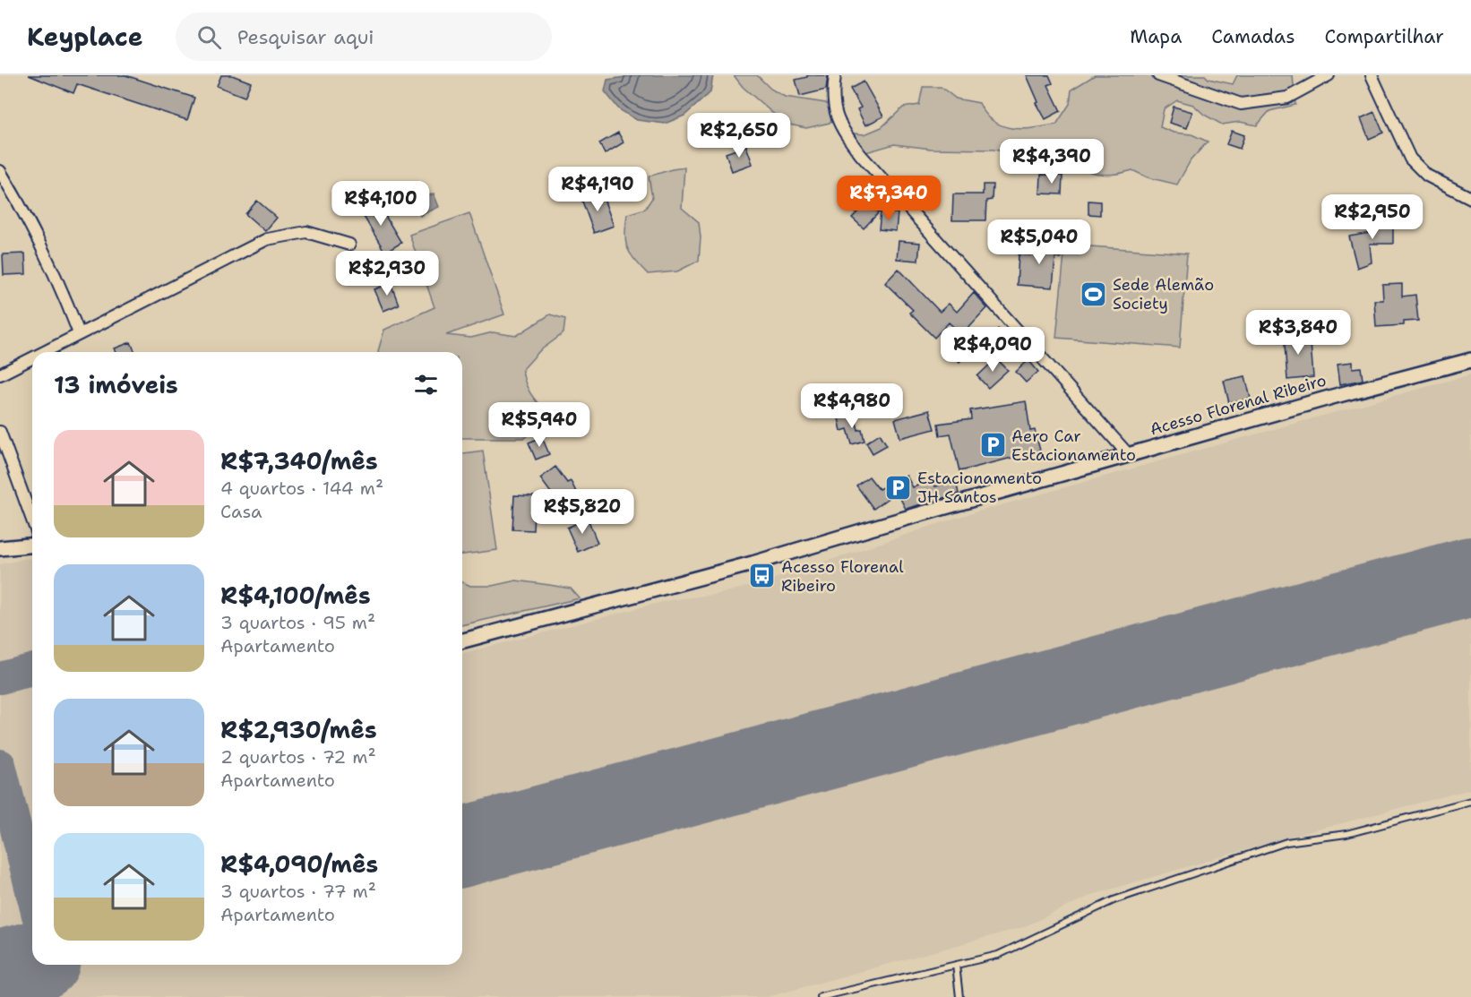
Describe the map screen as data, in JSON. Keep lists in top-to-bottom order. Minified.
{"streets":{"street":["Acesso Florenal Ribeiro"]},"places":{"sports":["Sede Alemão Society"],"parking":["Aero Car Estacionamento","Estacionamento JH Santos"],"bus stop":["Acesso Florenal Ribeiro"]},"page":{"header":"Keyplace","search":"Pesquisar aqui","nav":["Mapa","Camadas","Compartilhar"],"price":["R$2,650","R$4,390","R$4,190","R$7,340","R$4,100","R$2,950","R$5,040","R$2,930","R$3,840","R$4,090","R$4,980","R$5,940","R$5,820"],"heading":"13 imóveis","list":[{"name":"R$7,340/mês","note":"4 quartos · 144 m² · Casa"},{"name":"R$4,100/mês","note":"3 quartos · 95 m² · Apartamento"},{"name":"R$2,930/mês","note":"2 quartos · 72 m² · Apartamento"},{"name":"R$4,090/mês","note":"3 quartos · 77 m² · Apartamento"}]}}
